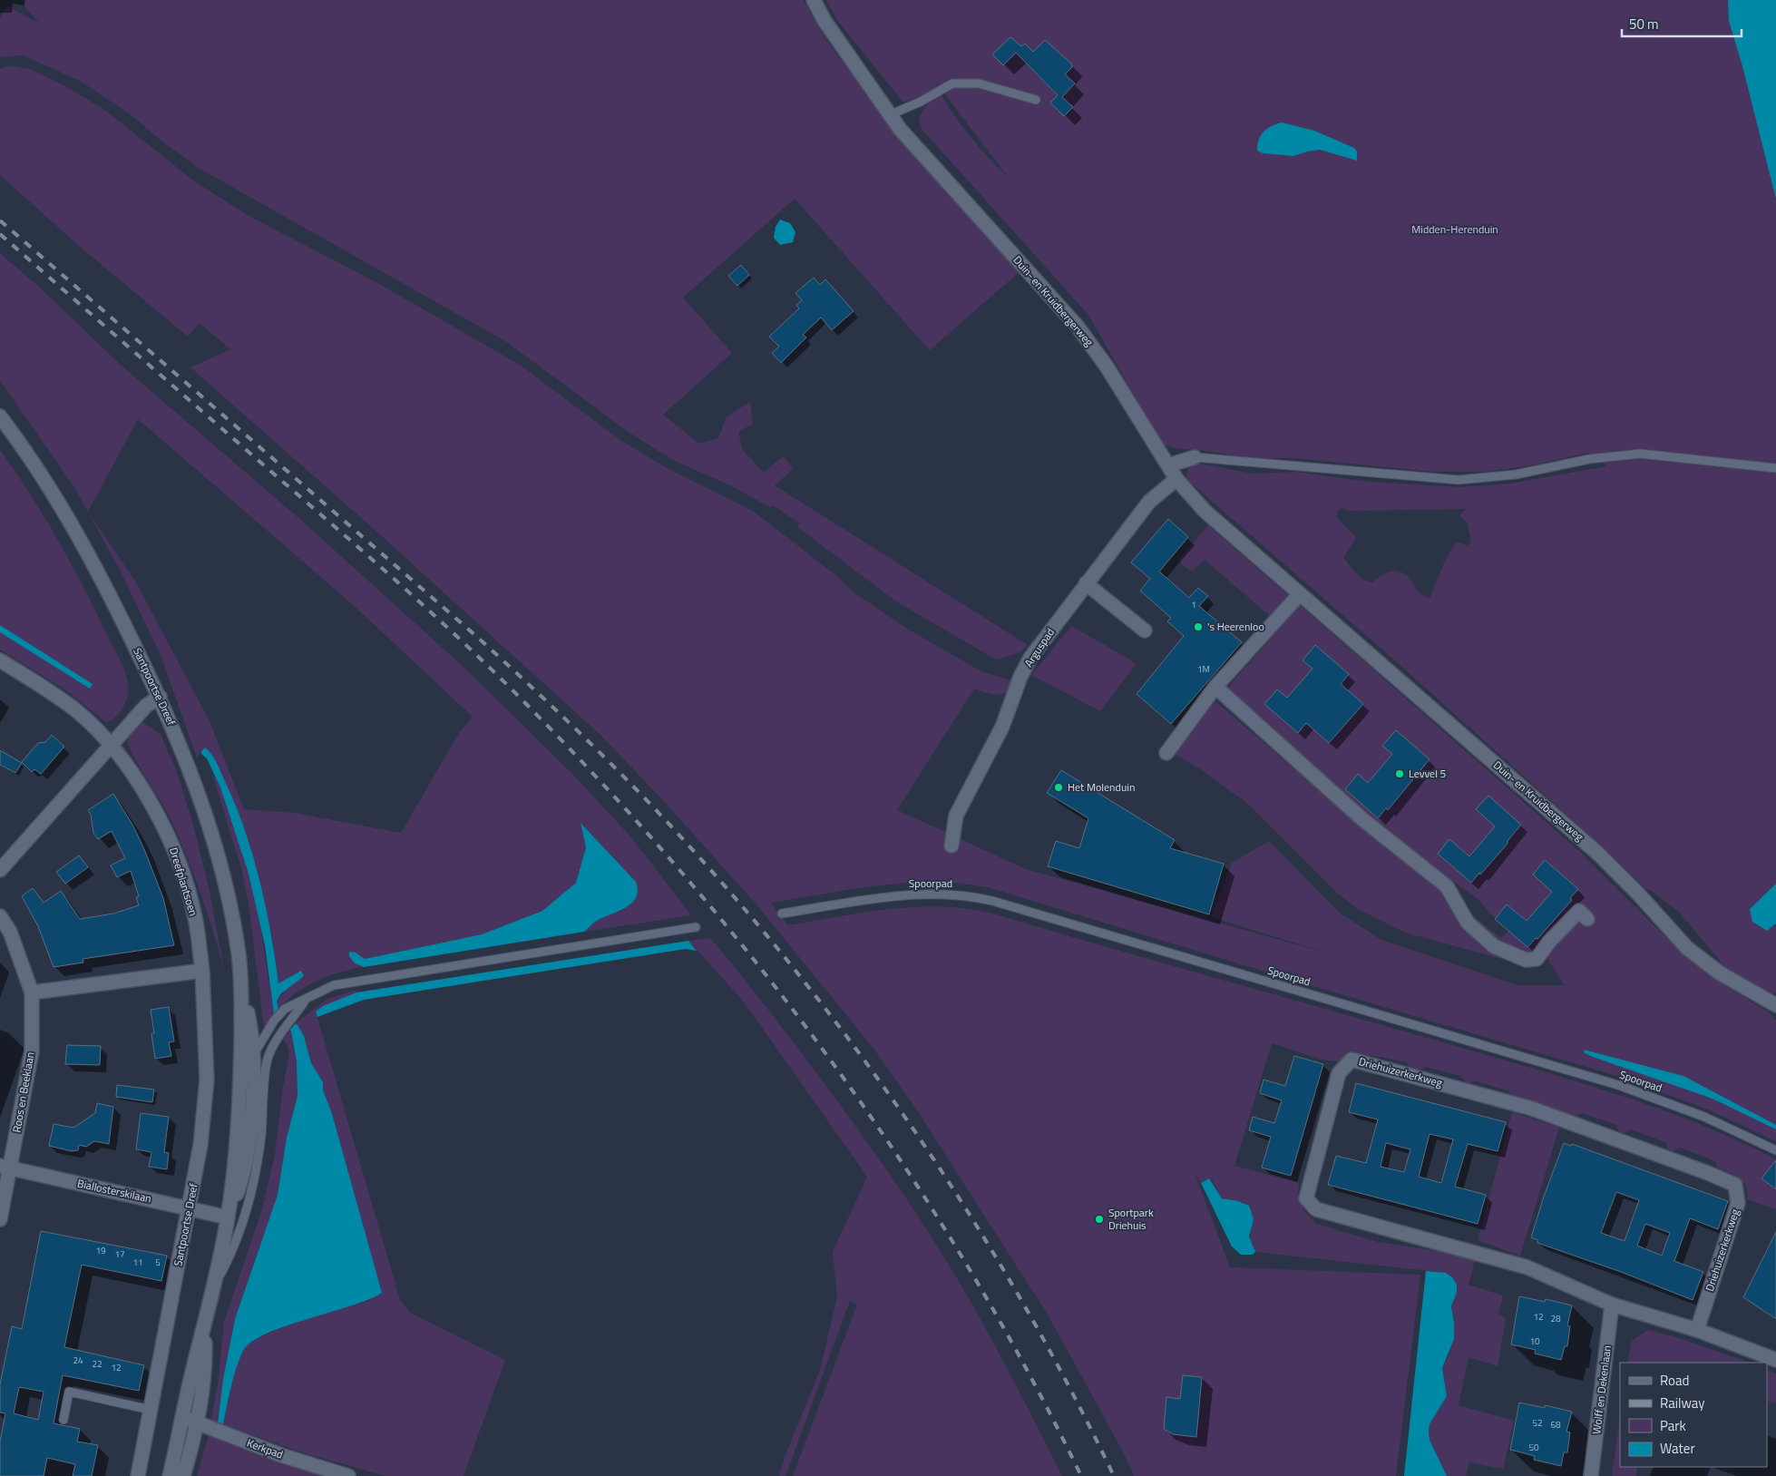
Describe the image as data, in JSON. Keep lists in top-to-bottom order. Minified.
{"streets":{"street":["Duin- en Kruidbergerweg","Arguspad","Santpoortse Dreef","Dreefplantsoen","Driehuizerkerkweg","Roos en Beeklaan","Biallosterskilaan","Wolff en Dekenlaan","Kerkpad"],"lane":["Spoorpad"]},"crossings":[["Duin- en Kruidbergerweg","Arguspad"],["Santpoortse Dreef","Dreefplantsoen"],["Santpoortse Dreef","Biallosterskilaan"],["Santpoortse Dreef","Kerkpad"],["Driehuizerkerkweg","Wolff en Dekenlaan"],["Roos en Beeklaan","Biallosterskilaan"]],"parks":["Midden-Herenduin"],"places":["'s Heerenloo","Levvel 5","Het Molenduin","Sportpark Driehuis"],"house_numbers":["1","1M","19","17","11","5","12","28","10","24","22","12","52","68","50"],"legend":["Road","Railway","Park","Water"],"scale_bar":"50 m"}
